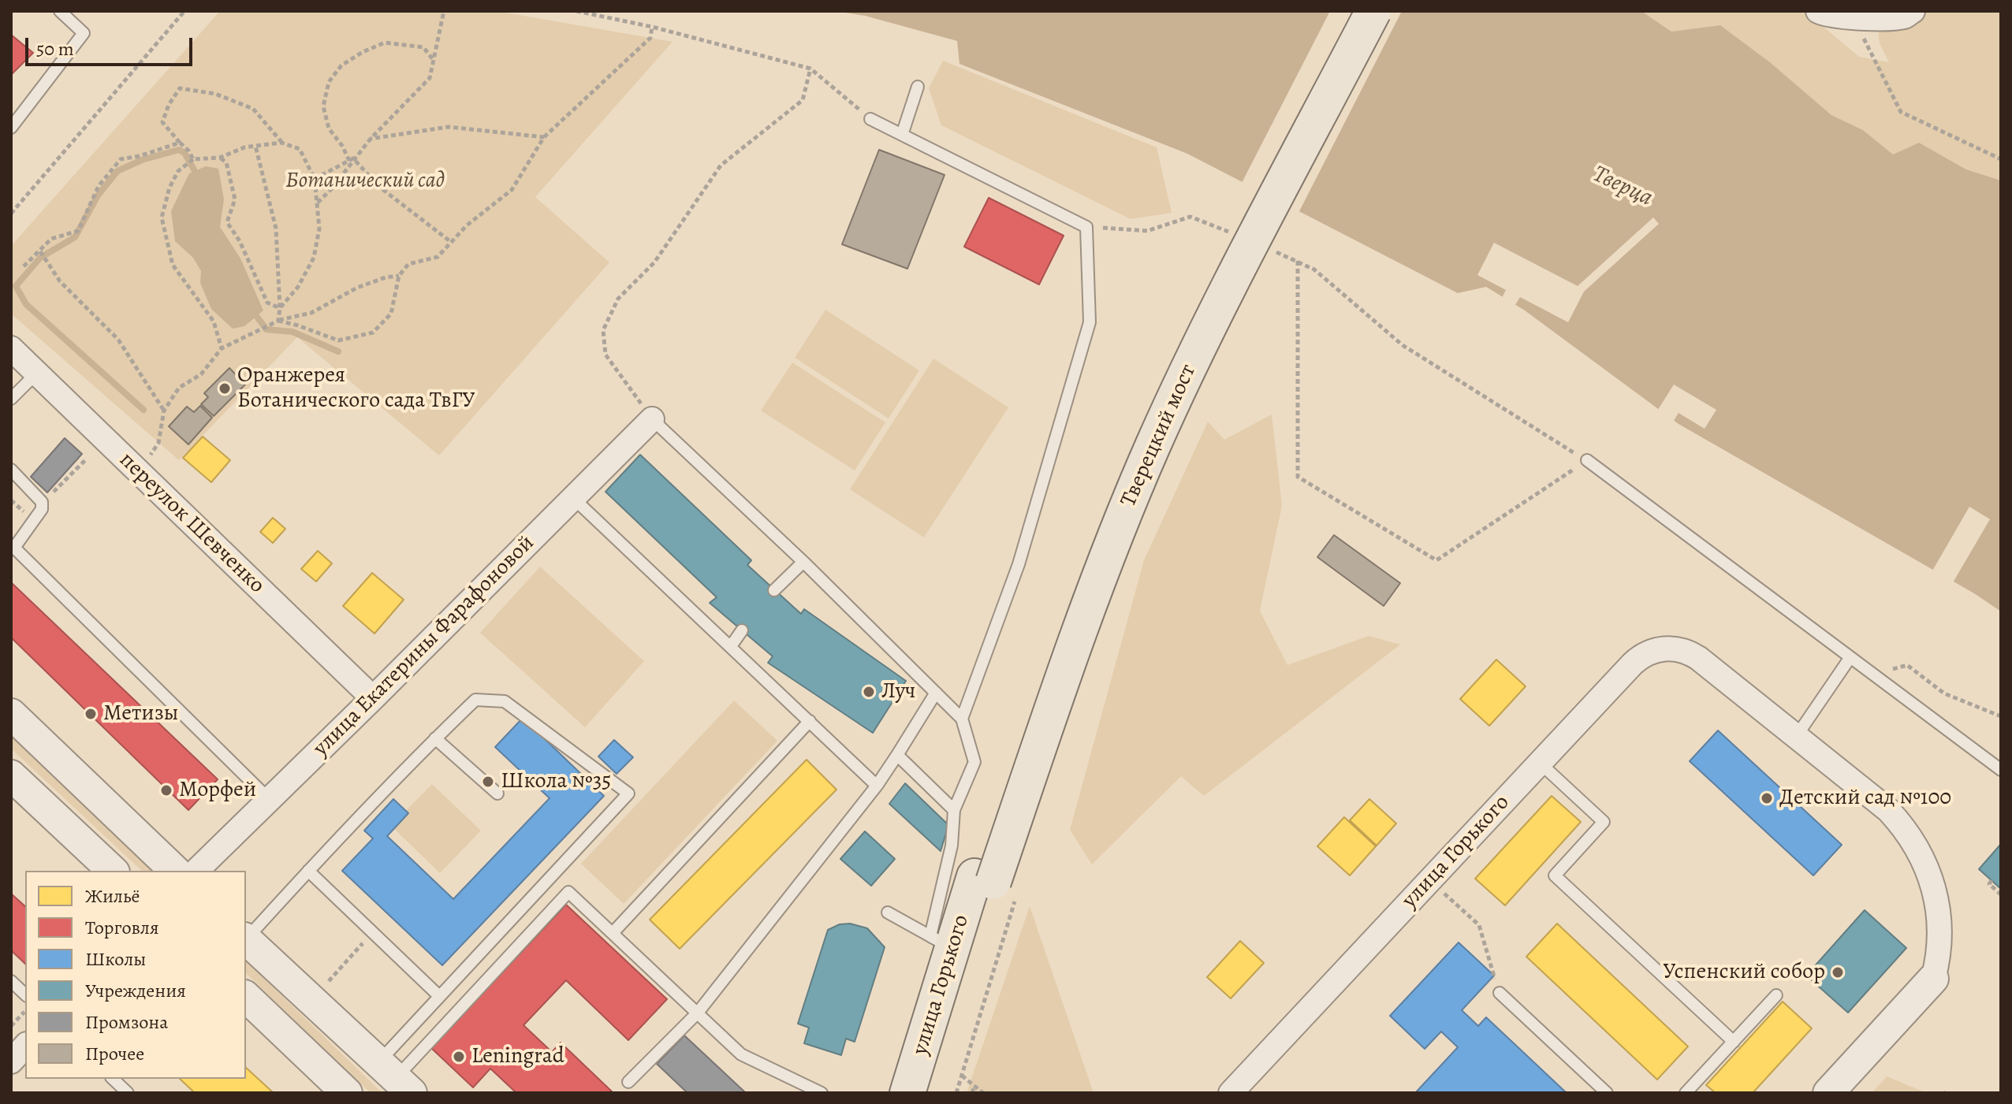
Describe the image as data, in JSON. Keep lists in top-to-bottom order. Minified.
{"streets":{"main road":["Тверецкий мост","улица Горького"],"street":["переулок Шевченко","улица Екатерины Фарафоновой"]},"crossings":[["Тверецкий мост","улица Горького"],["переулок Шевченко","улица Екатерины Фарафоновой"]],"water":["Тверца"],"parks":["Ботанический сад"],"places":["Оранжерея Ботанического сада ТвГУ","Луч","Метизы","Школа №35","Морфей","Детский сад №100","Успенский собор","Leningrad"],"legend":["Жильё","Торговля","Школы","Учреждения","Промзона","Прочее"],"scale_bar":"50 m"}
